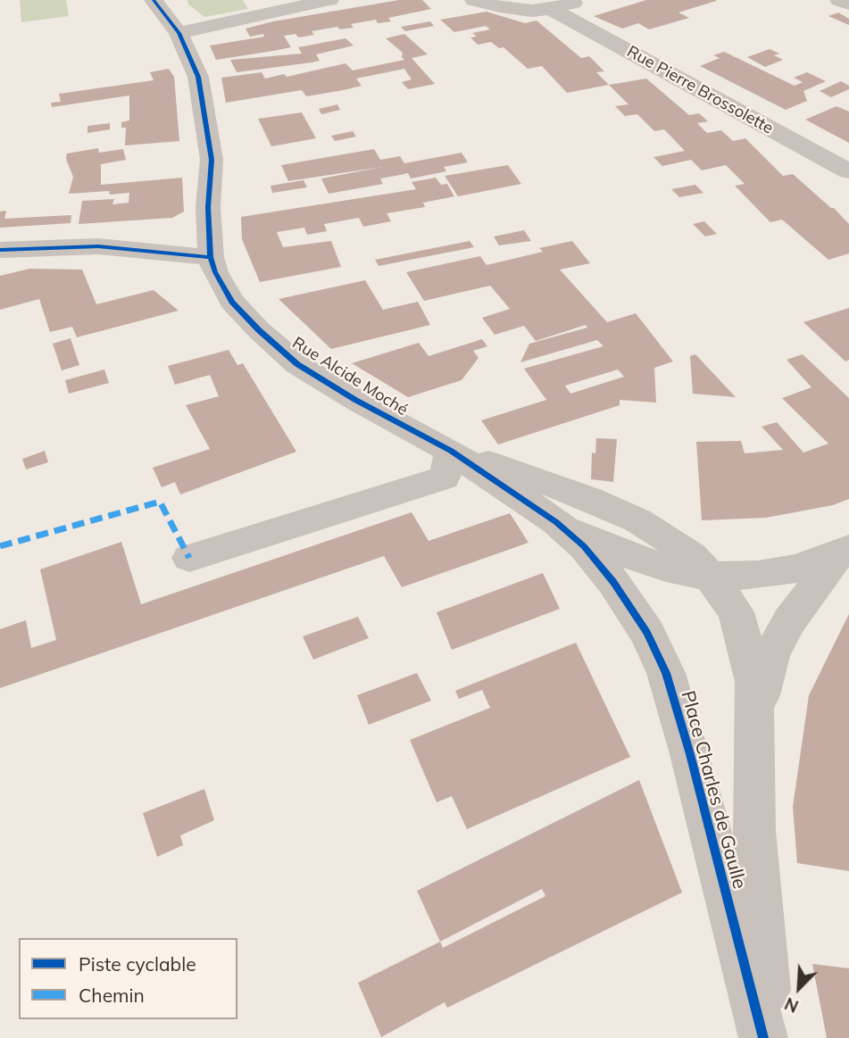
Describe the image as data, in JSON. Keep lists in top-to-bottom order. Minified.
{"streets":{"street":["Rue Pierre Brossolette","Rue Alcide Moché","Place Charles de Gaulle"]},"crossings":[["Rue Alcide Moché","Place Charles de Gaulle"]],"legend":["Piste cyclable","Chemin"],"north":"bottom left"}
